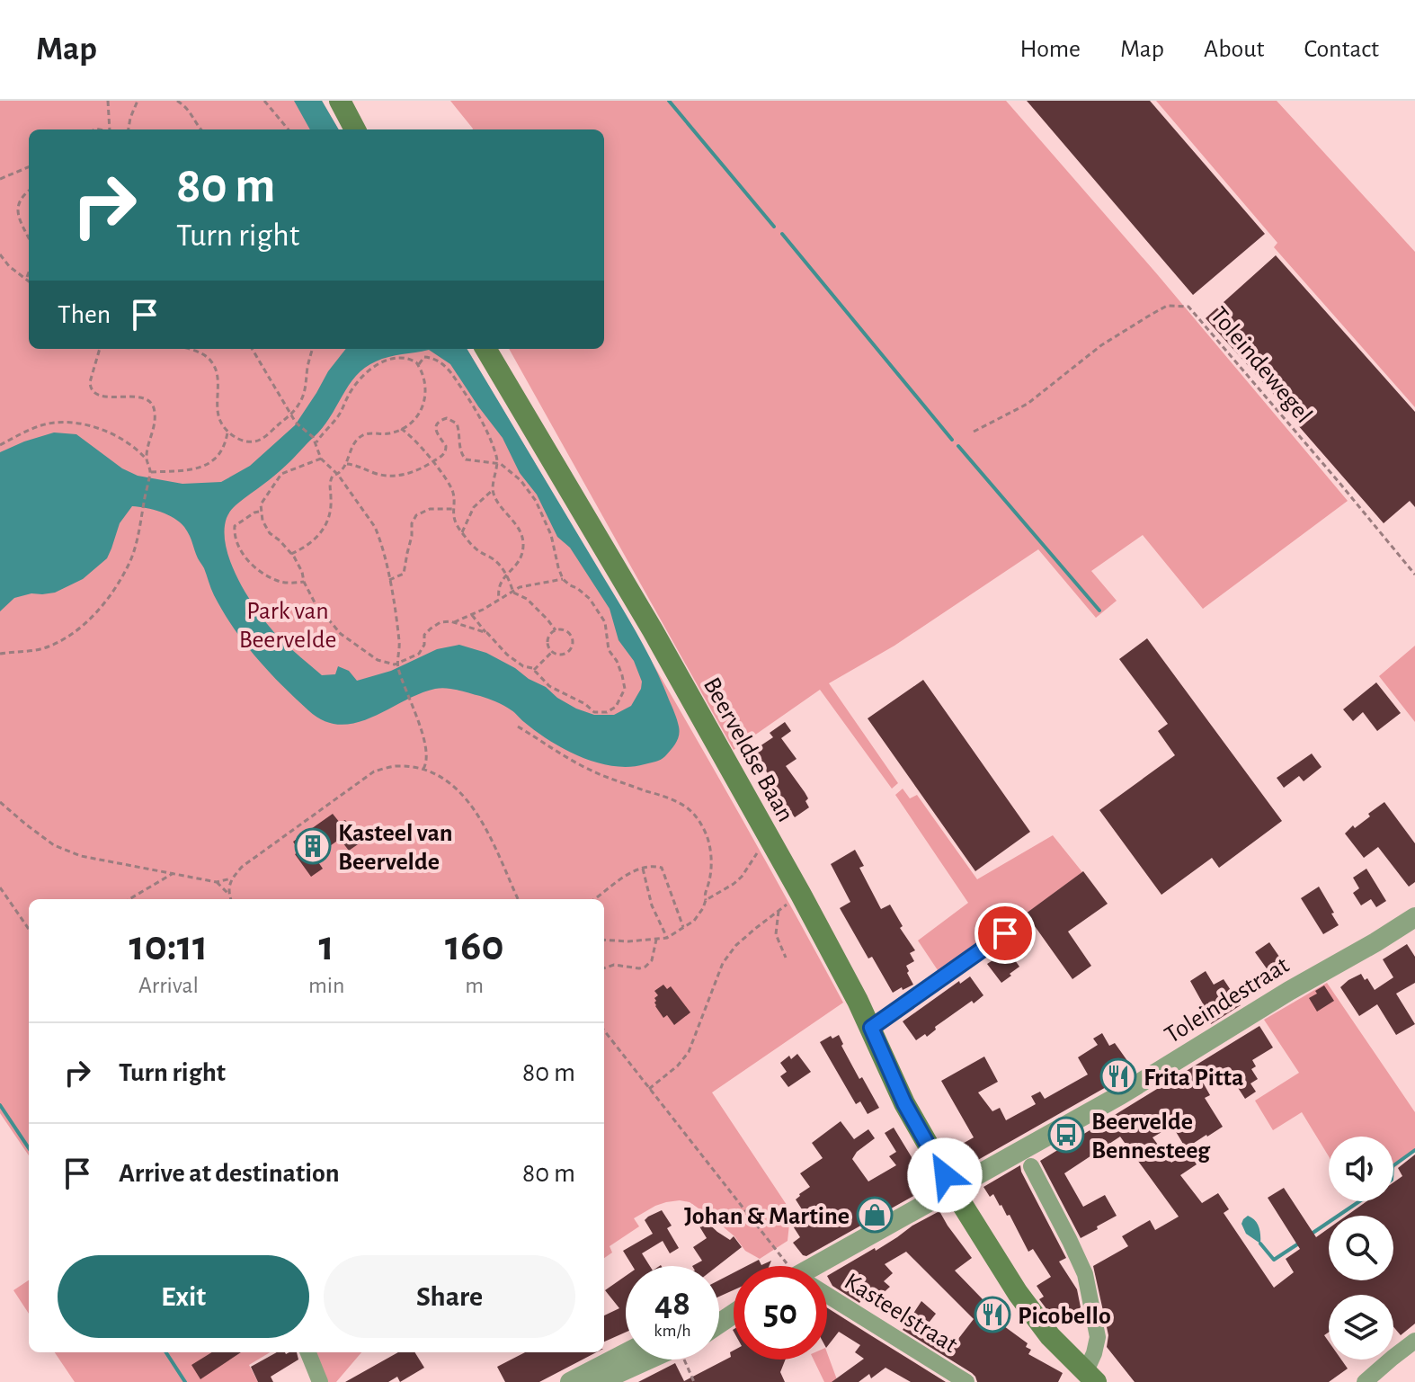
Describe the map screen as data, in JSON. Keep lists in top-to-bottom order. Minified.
{"streets":{"main road":["Beerveldse Baan"],"street":["Toleindestraat","Kasteelstraat"],"path":["Toleindewegel"]},"crossings":[["Beerveldse Baan","Toleindestraat"]],"parks":["Park van Beervelde"],"places":{"building":["Kasteel van Beervelde"],"restaurant":["Frita Pitta","Picobello"],"bus stop":["Beervelde Bennesteeg"],"shop":["Johan & Martine"]},"page":{"header":"Map","nav":["Home","Map","About","Contact"],"turn":["80 m","Turn right"],"then":"Then","eta":["10:11","Arrival","1","min","160","m"],"list":[{"name":"Turn right","value":"80 m"},{"name":"Arrive at destination","value":"80 m"}],"buttons":["Exit","Share"],"speed":"48 km/h","limit":"50"}}
